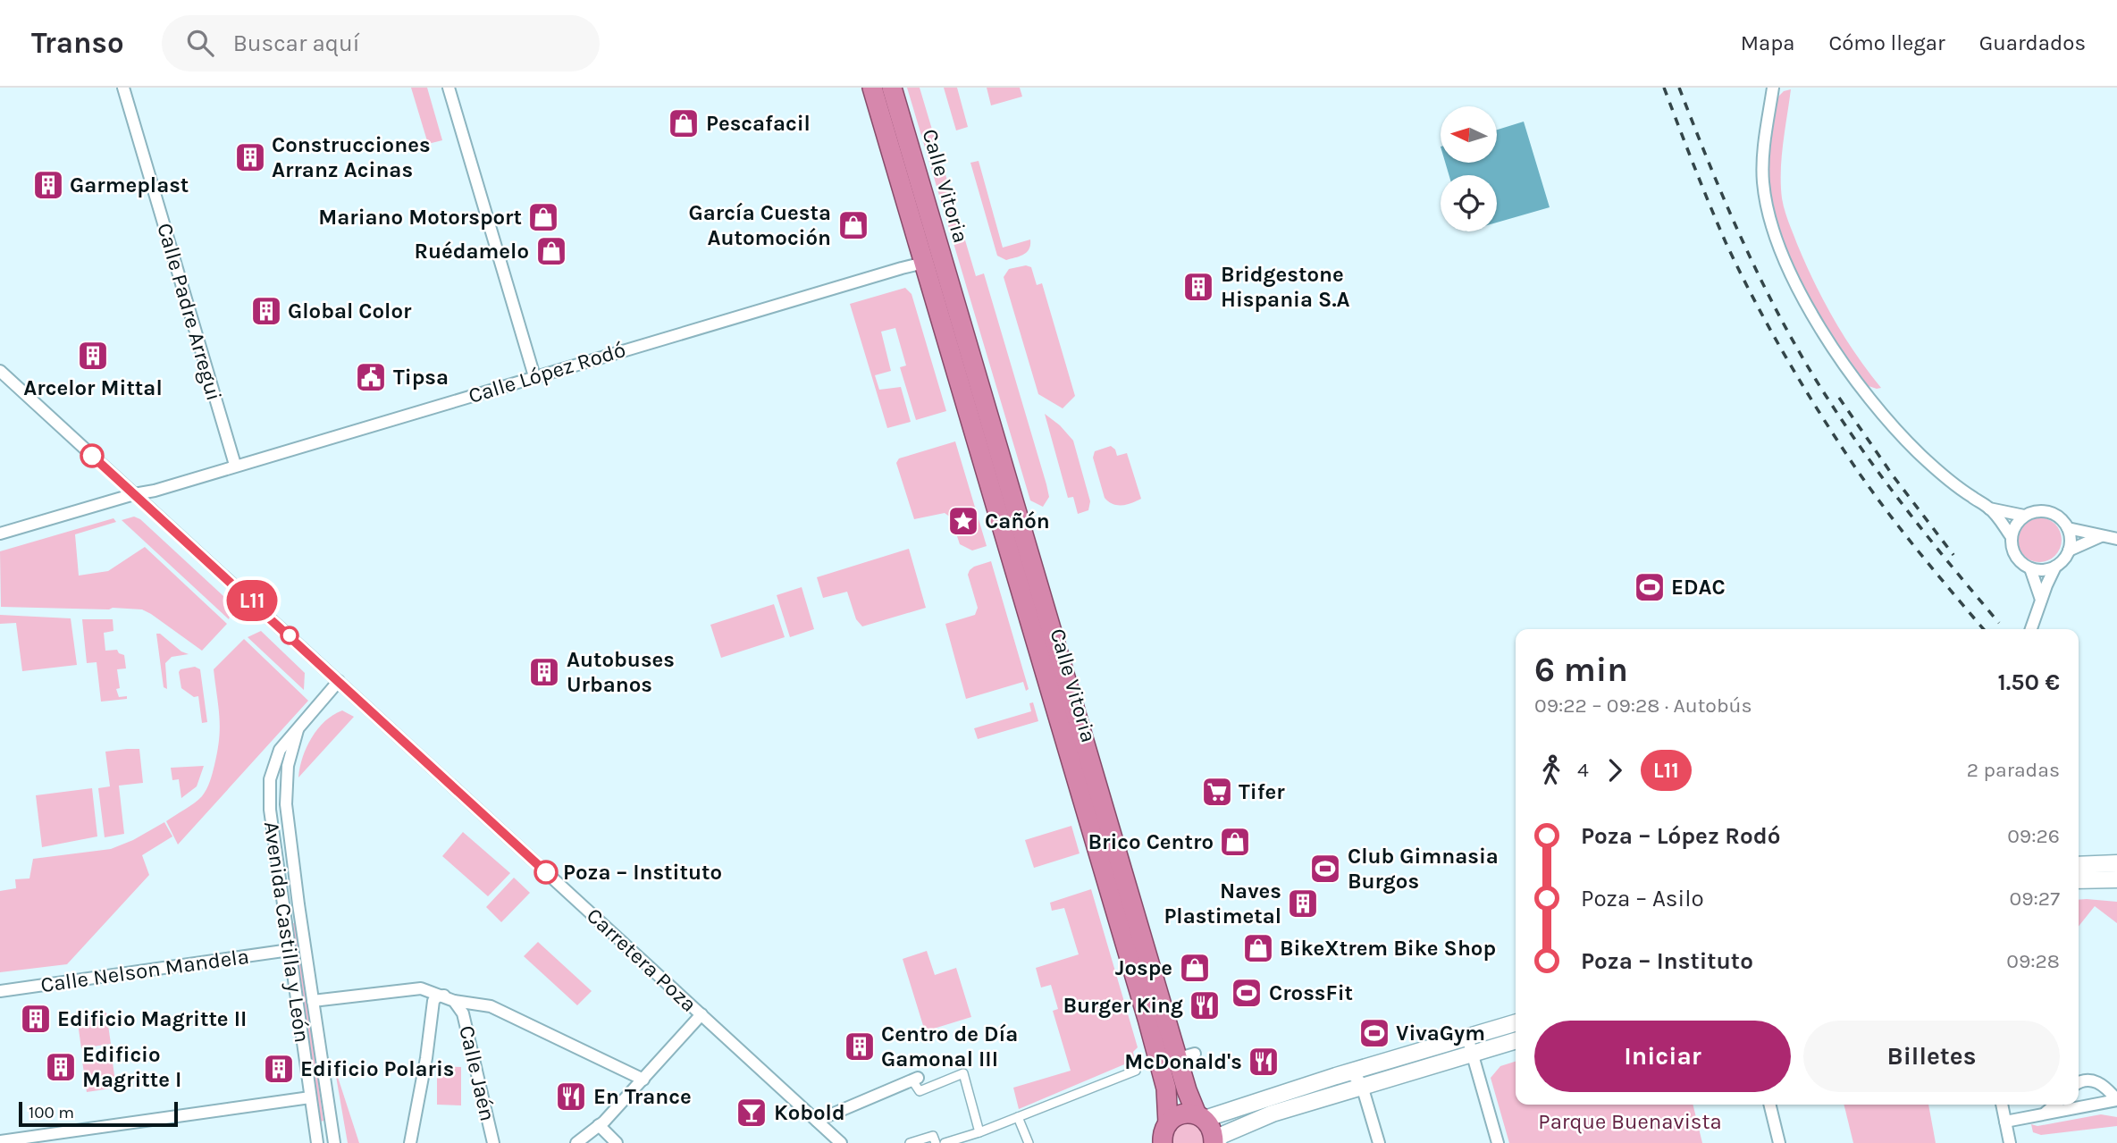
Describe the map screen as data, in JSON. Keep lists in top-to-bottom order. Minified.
{"streets":{"highway":["Calle Vitoria"],"street":["Calle Padre Arregui","Calle López Rodó","Avenida Castilla y León","Carretera Poza","Calle Nelson Mandela","Calle Jaén"]},"crossings":[["Calle Vitoria","Calle López Rodó"],["Calle Padre Arregui","Calle López Rodó"],["Calle López Rodó","Carretera Poza"],["Avenida Castilla y León","Carretera Poza"],["Avenida Castilla y León","Calle Nelson Mandela"]],"parks":["Parque Buenavista"],"places":{"shop":["Pescafacil","Mariano Motorsport","García Cuesta Automoción","Ruédamelo","Brico Centro","BikeXtrem Bike Shop","Jospe"],"building":["Construcciones Arranz Acinas","Garmeplast","Bridgestone Hispania S.A","Global Color","Arcelor Mittal","Autobuses Urbanos","Naves Plastimetal","Edificio Magritte II","Centro de Día Gamonal III","Edificio Magritte I","Edificio Polaris"],"public building":["Tipsa"],"place":["Cañón"],"sports":["EDAC","Club Gimnasia Burgos","CrossFit","VivaGym"],"supermarket":["Tifer"],"other":["Poza – Instituto"],"restaurant":["Burger King","McDonald's","En Trance"],"bar":["Kobold"]},"lines":["bus line L11"],"scale_bar":"100 m","north":"left","page":{"header":"Transo","search":"Buscar aquí","nav":["Mapa","Cómo llegar","Guardados"],"on_map":"L11","heading":["6 min","09:22 – 09:28 · Autobús","1.50 €"],"legs":["4","L11","2 paradas"],"list":[{"name":"Poza – López Rodó","value":"09:26"},{"name":"Poza – Asilo","value":"09:27"},{"name":"Poza – Instituto","value":"09:28"}],"buttons":["Iniciar","Billetes"],"scale":"100 m"}}
